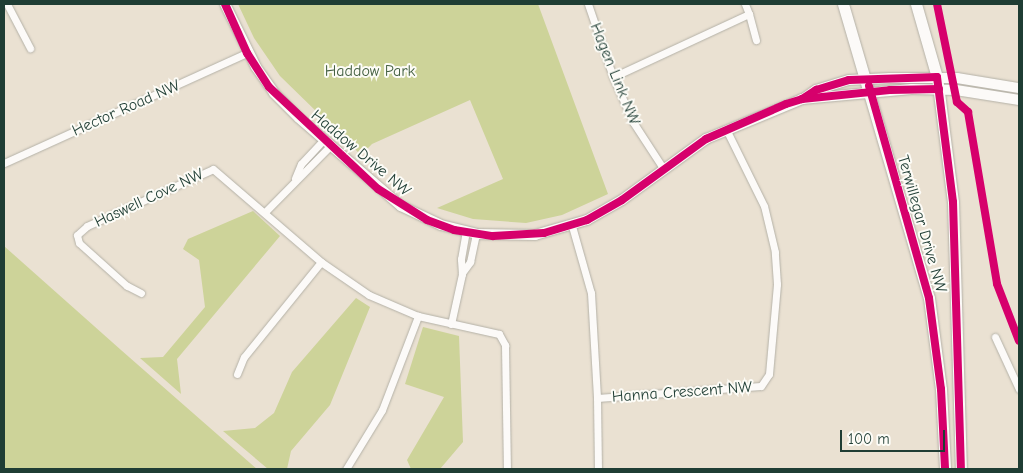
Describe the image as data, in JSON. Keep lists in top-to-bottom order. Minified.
{"streets":{"main road":["Terwillegar Drive NW"],"street":["Hagen Link NW","Hector Road NW","Haddow Drive NW","Haswell Cove NW","Hanna Crescent NW"]},"crossings":[["Hagen Link NW","Haddow Drive NW"],["Hector Road NW","Haddow Drive NW"],["Haddow Drive NW","Terwillegar Drive NW"],["Haddow Drive NW","Hanna Crescent NW"]],"parks":["Haddow Park"],"scale_bar":"100 m"}
